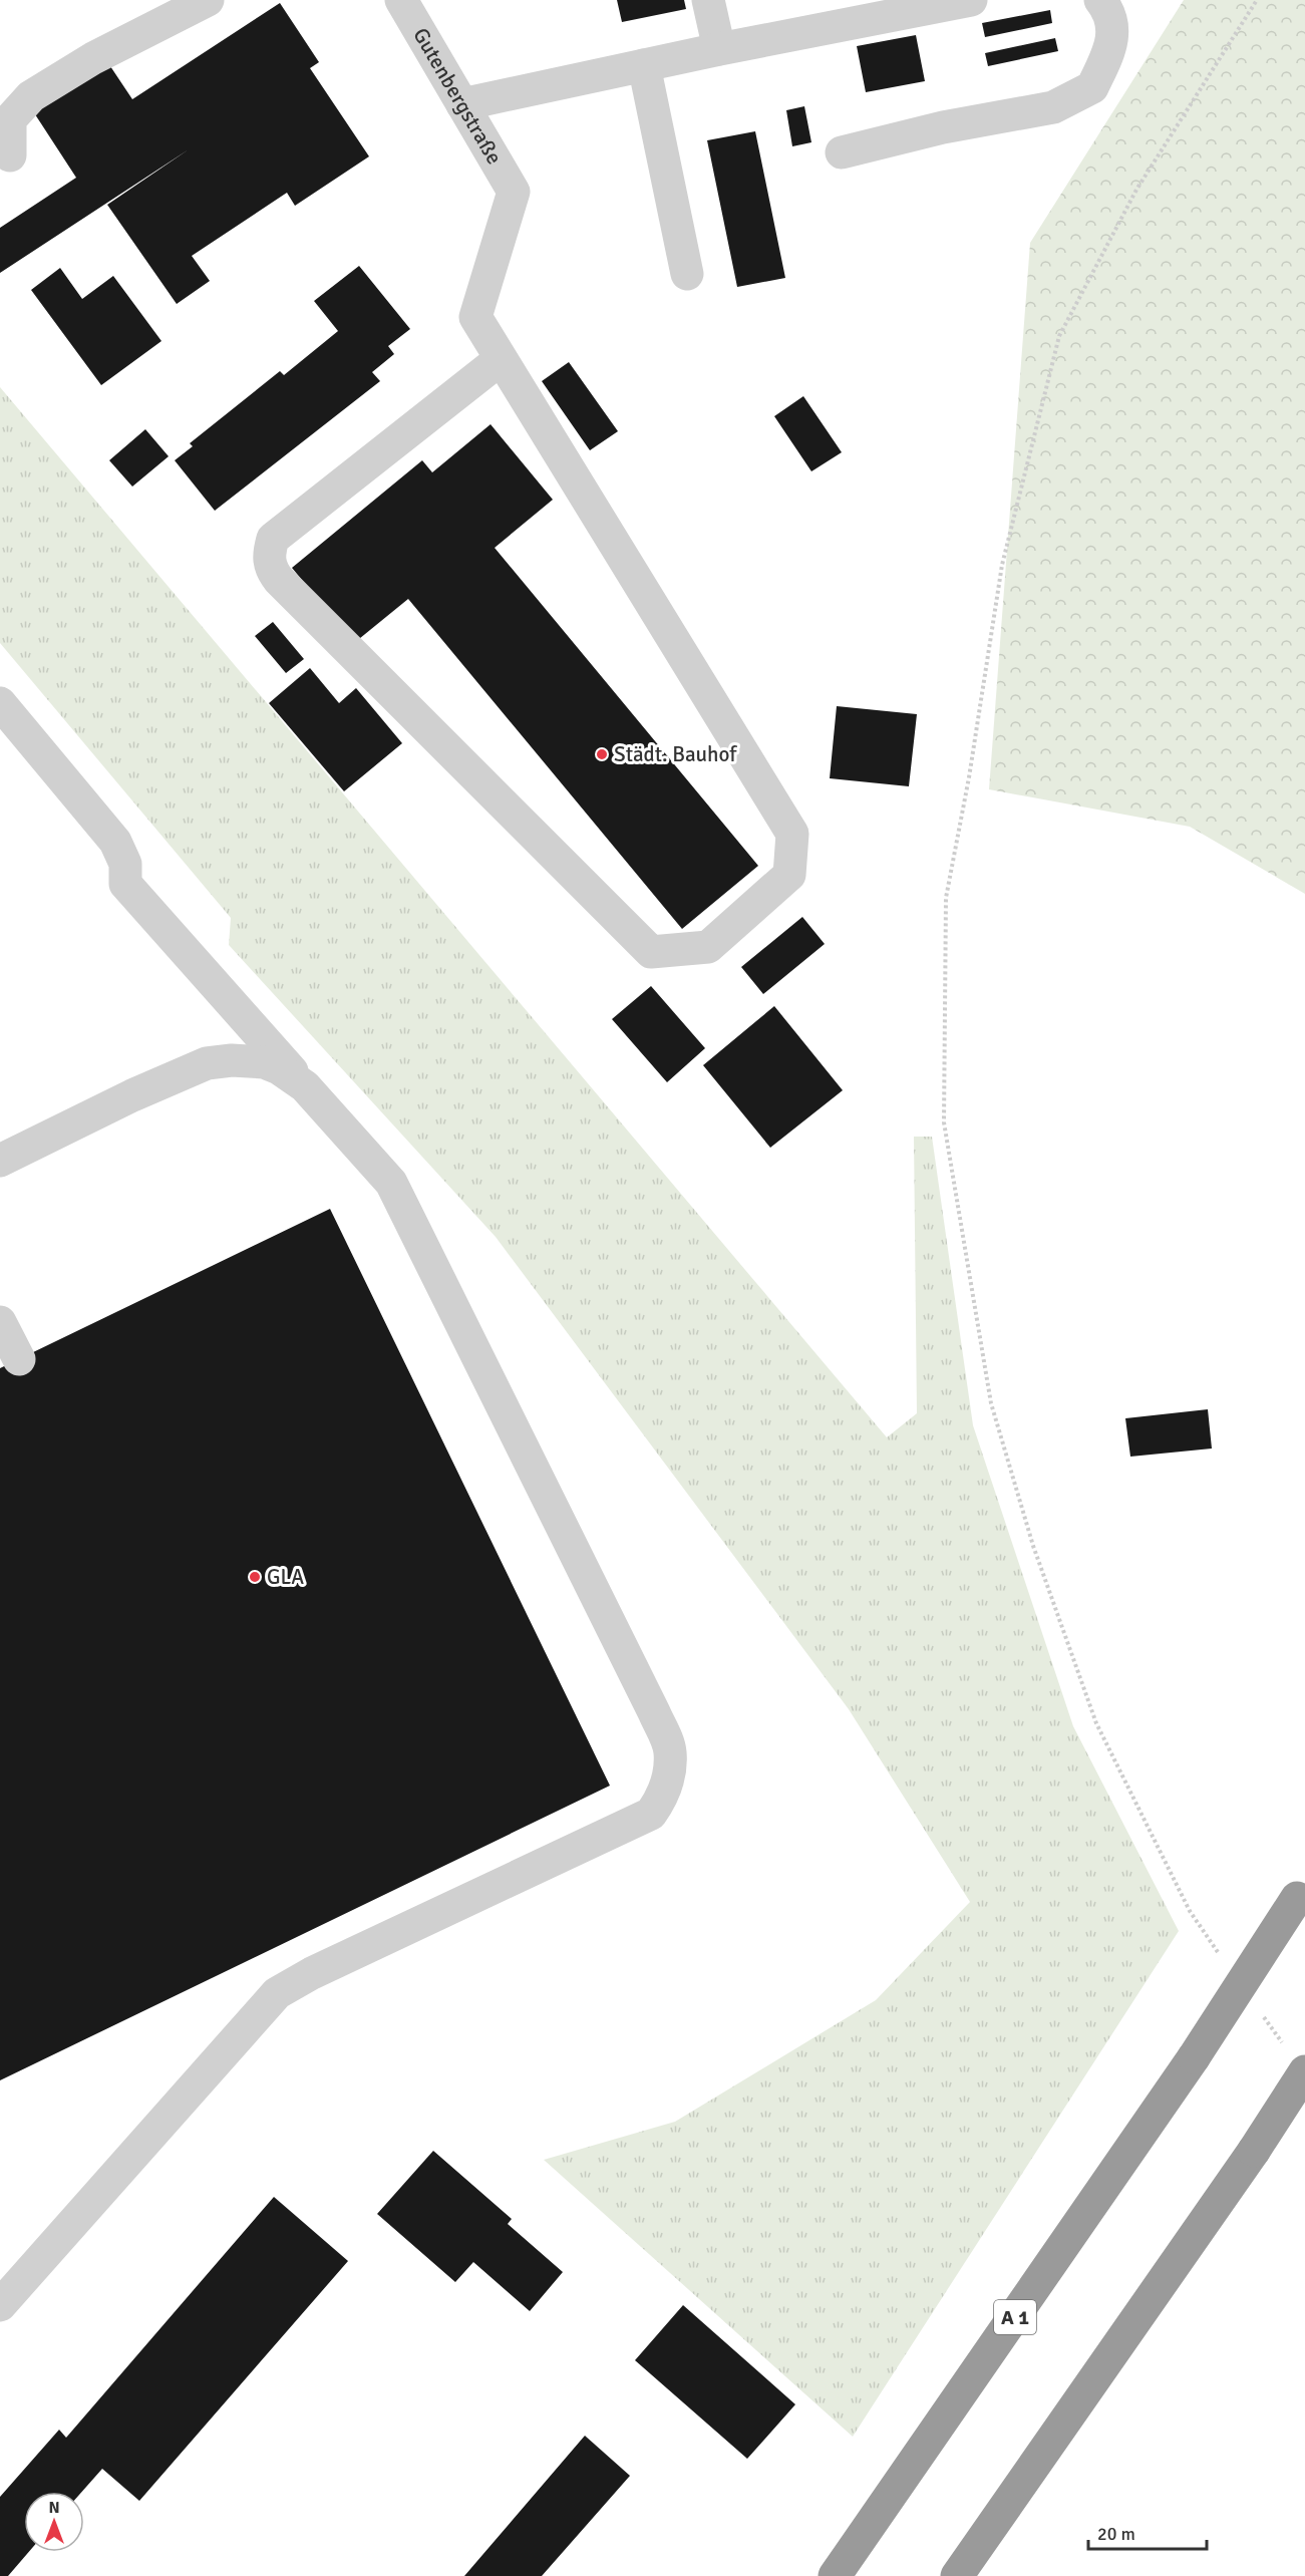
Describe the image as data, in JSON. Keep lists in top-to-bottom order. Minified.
{"streets":{"highway":["A 1"],"street":["Gutenbergstraße"]},"places":["Städt. Bauhof","GLA"],"scale_bar":"20 m","north":"top"}
